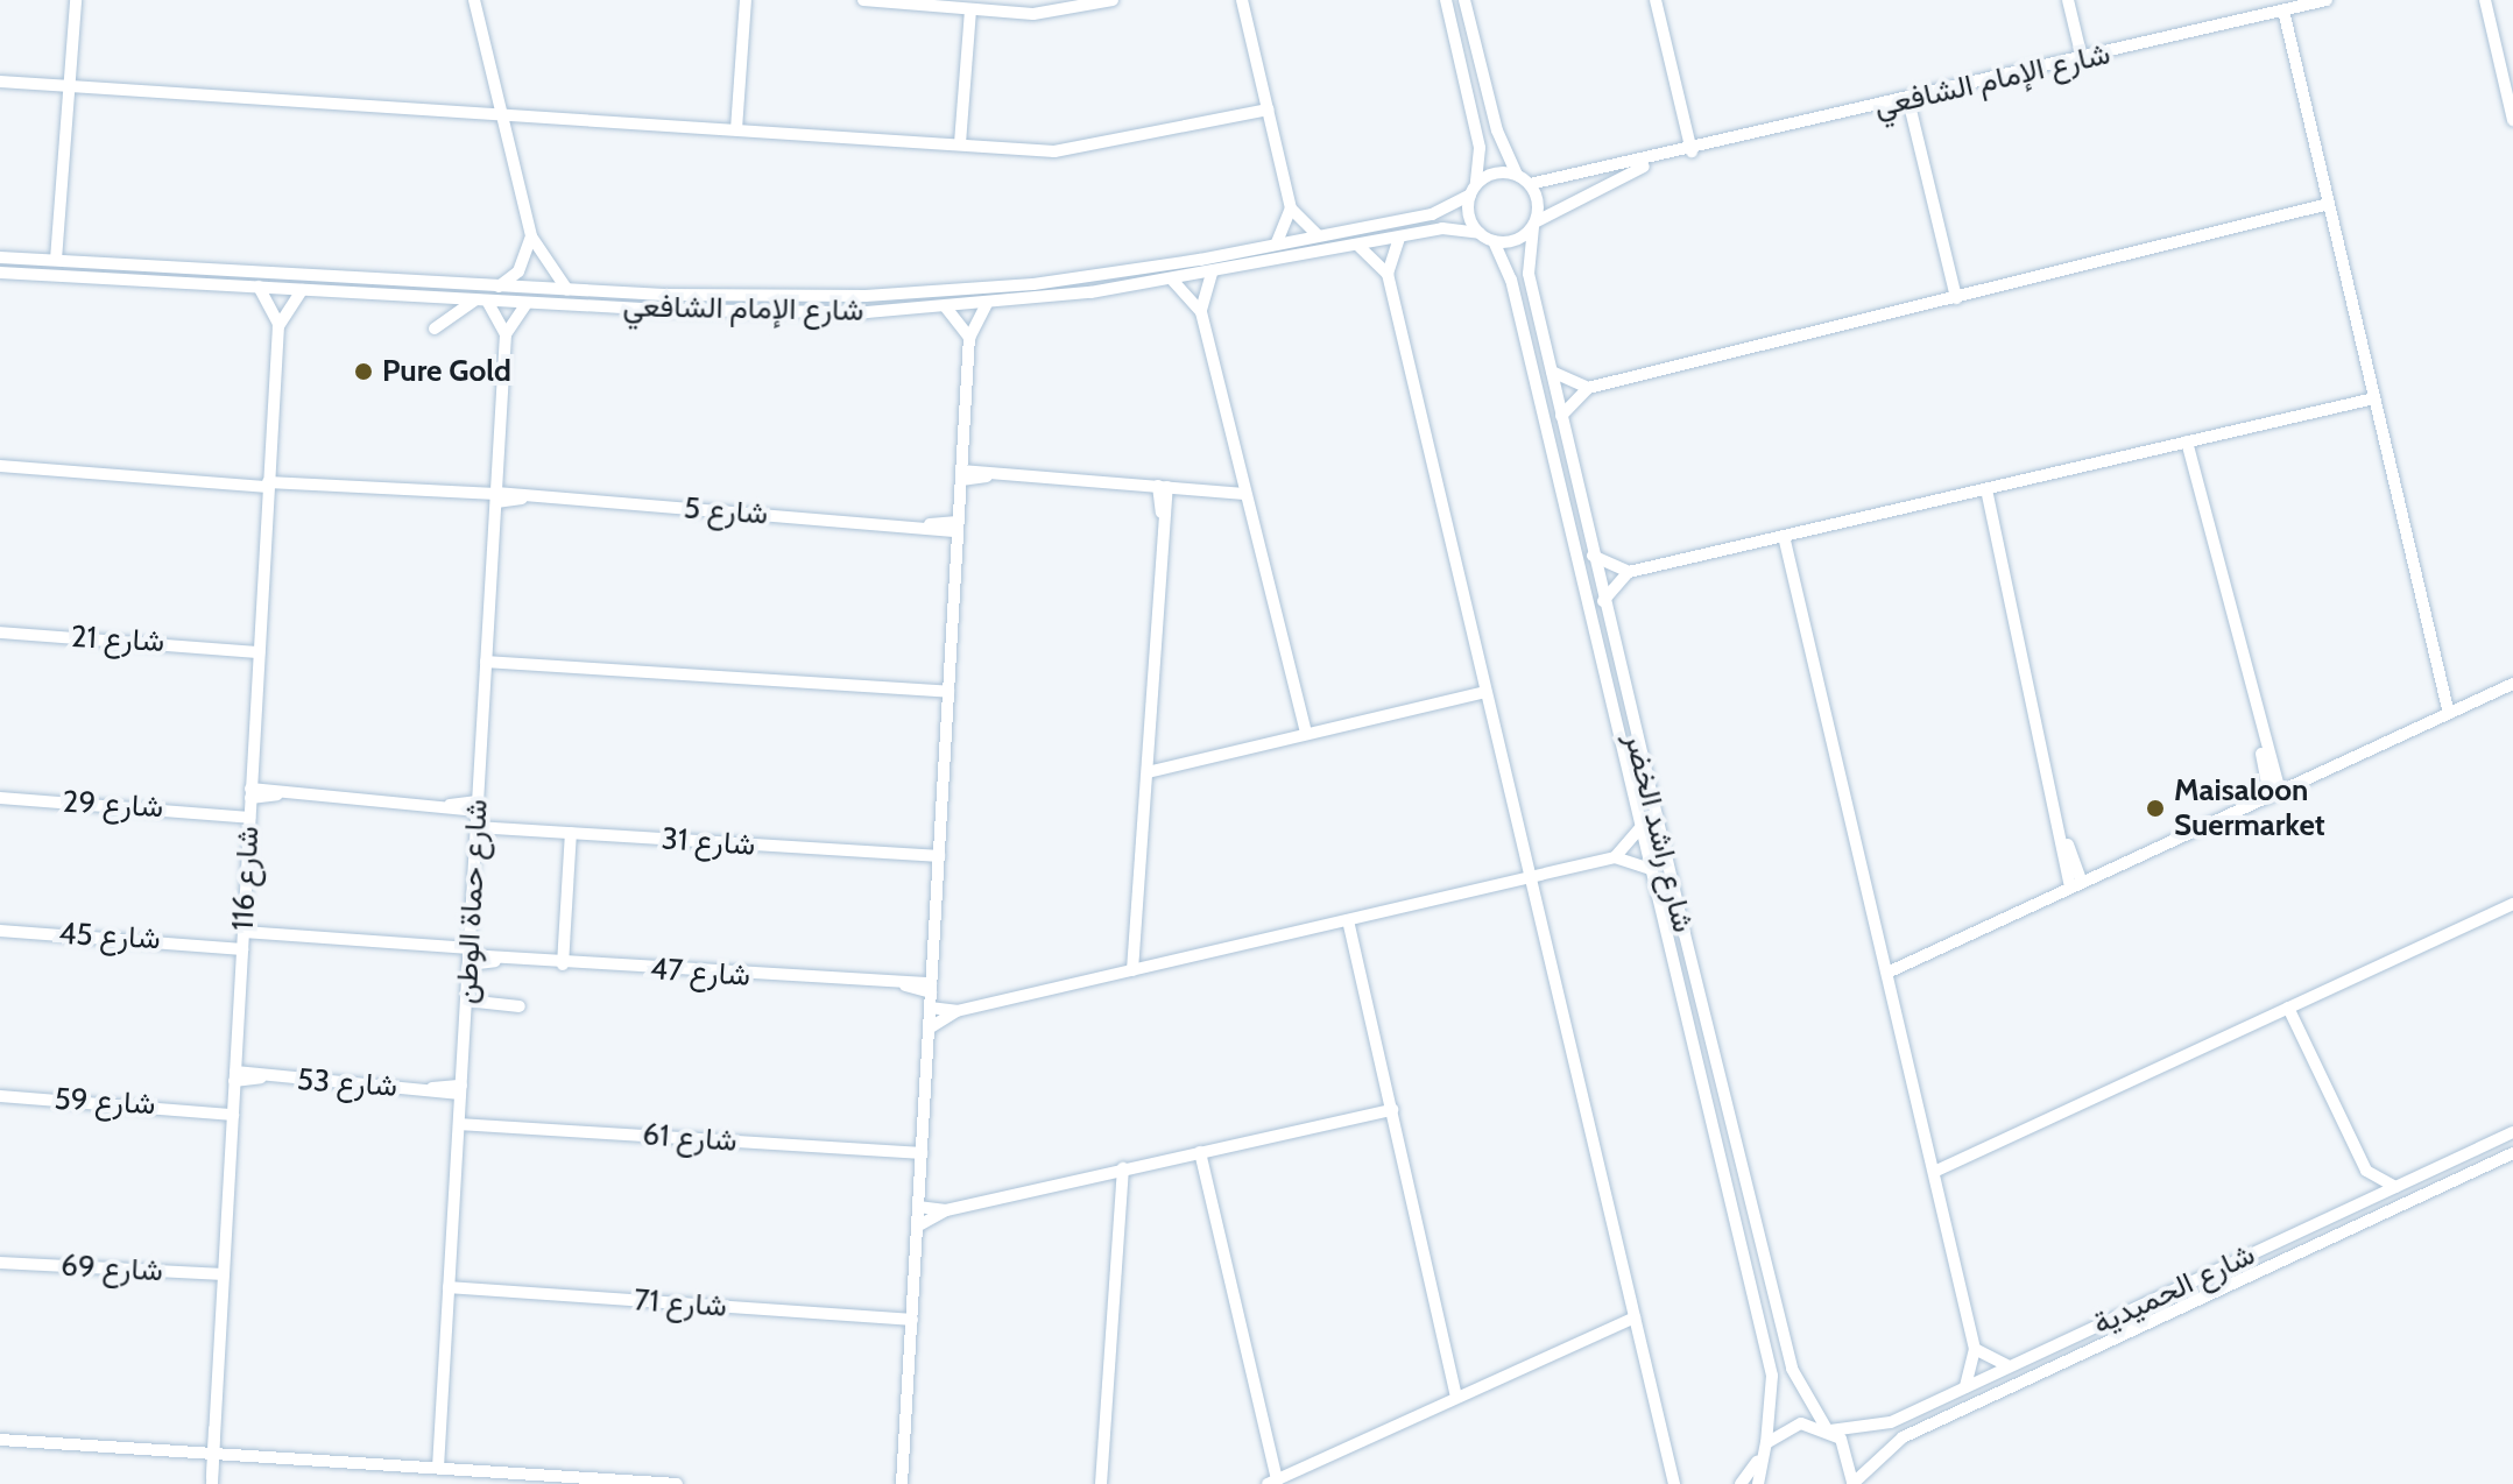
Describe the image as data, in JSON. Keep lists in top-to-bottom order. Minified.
{"streets":{"street":["شارع الإمام الشافعي","شارع 5","شارع 21","شارع 29","شارع راشد الخضر","شارع 31","شارع 116","شارع حماة الوطن","شارع 45","شارع 47","شارع 53","شارع 59","شارع 61","شارع 69","شارع الحميدية","شارع 71"]},"crossings":[["شارع الإمام الشافعي","شارع راشد الخضر"],["شارع الإمام الشافعي","شارع 116"],["شارع 5","شارع 116"],["شارع 5","شارع حماة الوطن"],["شارع 21","شارع 116"],["شارع 29","شارع 116"],["شارع راشد الخضر","شارع الحميدية"],["شارع 31","شارع حماة الوطن"],["شارع 116","شارع 45"],["شارع 116","شارع 53"],["شارع 116","شارع 59"],["شارع 116","شارع 69"],["شارع حماة الوطن","شارع 45"],["شارع حماة الوطن","شارع 47"],["شارع حماة الوطن","شارع 53"],["شارع حماة الوطن","شارع 61"],["شارع حماة الوطن","شارع 71"],["شارع 45","شارع 47"]],"places":["Pure Gold","Maisaloon Suermarket"]}
